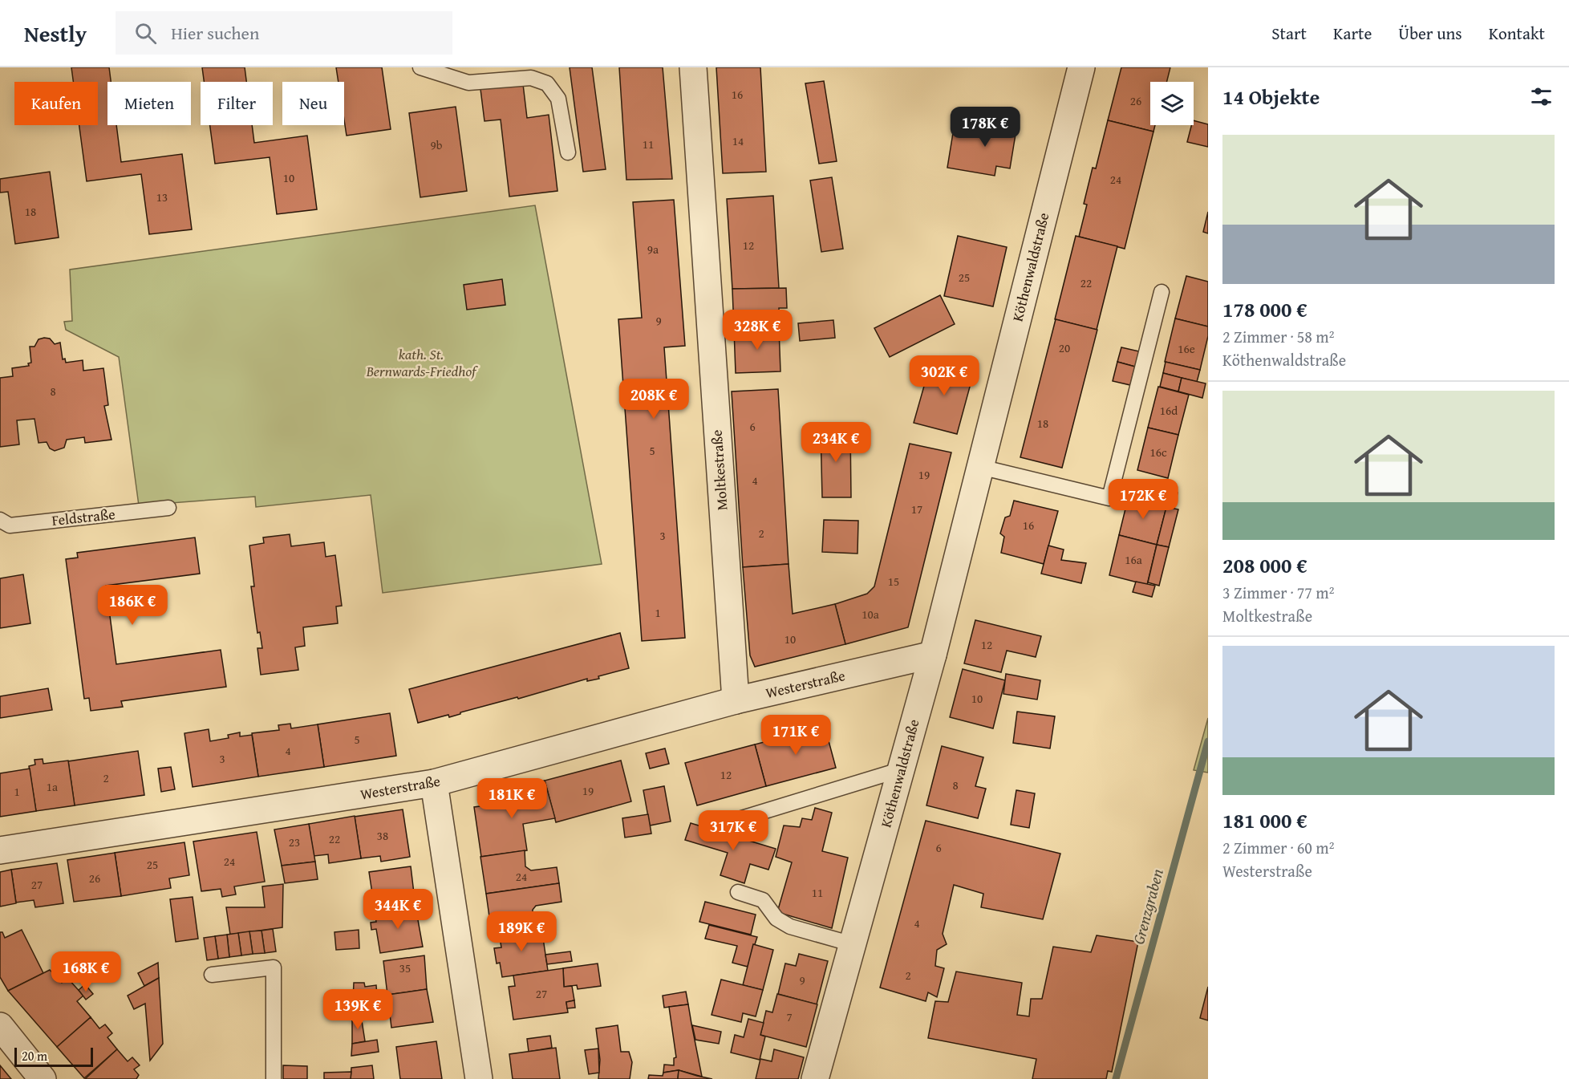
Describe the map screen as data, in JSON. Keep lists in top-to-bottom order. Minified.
{"streets":{"street":["Köthenwaldstraße","Moltkestraße","Westerstraße"],"lane":["Feldstraße"]},"crossings":[["Köthenwaldstraße","Westerstraße"],["Moltkestraße","Westerstraße"]],"water":["Grenzgraben"],"parks":["kath. St. Bernwards-Friedhof"],"house_numbers":["16","26","14","11","9b","10","24","13","18","12","9a","25","22","9","20","16e","8","16d","18","6","5","16c","19","4","17","16","2","3","16a","15","1","10a","10","12","10","5","4","3","12","2","8","1a","19","1","38","22","23","6","24","25","24","26","27","11","4","35","2","9","27","7"],"scale_bar":"20 m","page":{"header":"Nestly","search":"Hier suchen","nav":["Start","Karte","Über uns","Kontakt"],"heading":"14 Objekte","chip":["Kaufen","Mieten","Filter","Neu"],"price":["178K €","328K €","302K €","208K €","234K €","172K €","186K €","171K €","181K €","317K €","344K €","189K €","168K €","139K €"],"list":[{"name":"178 000 €","note":"2 Zimmer · 58 m² · Köthenwaldstraße"},{"name":"208 000 €","note":"3 Zimmer · 77 m² · Moltkestraße"},{"name":"181 000 €","note":"2 Zimmer · 60 m² · Westerstraße"}],"scale":"20 m"}}
